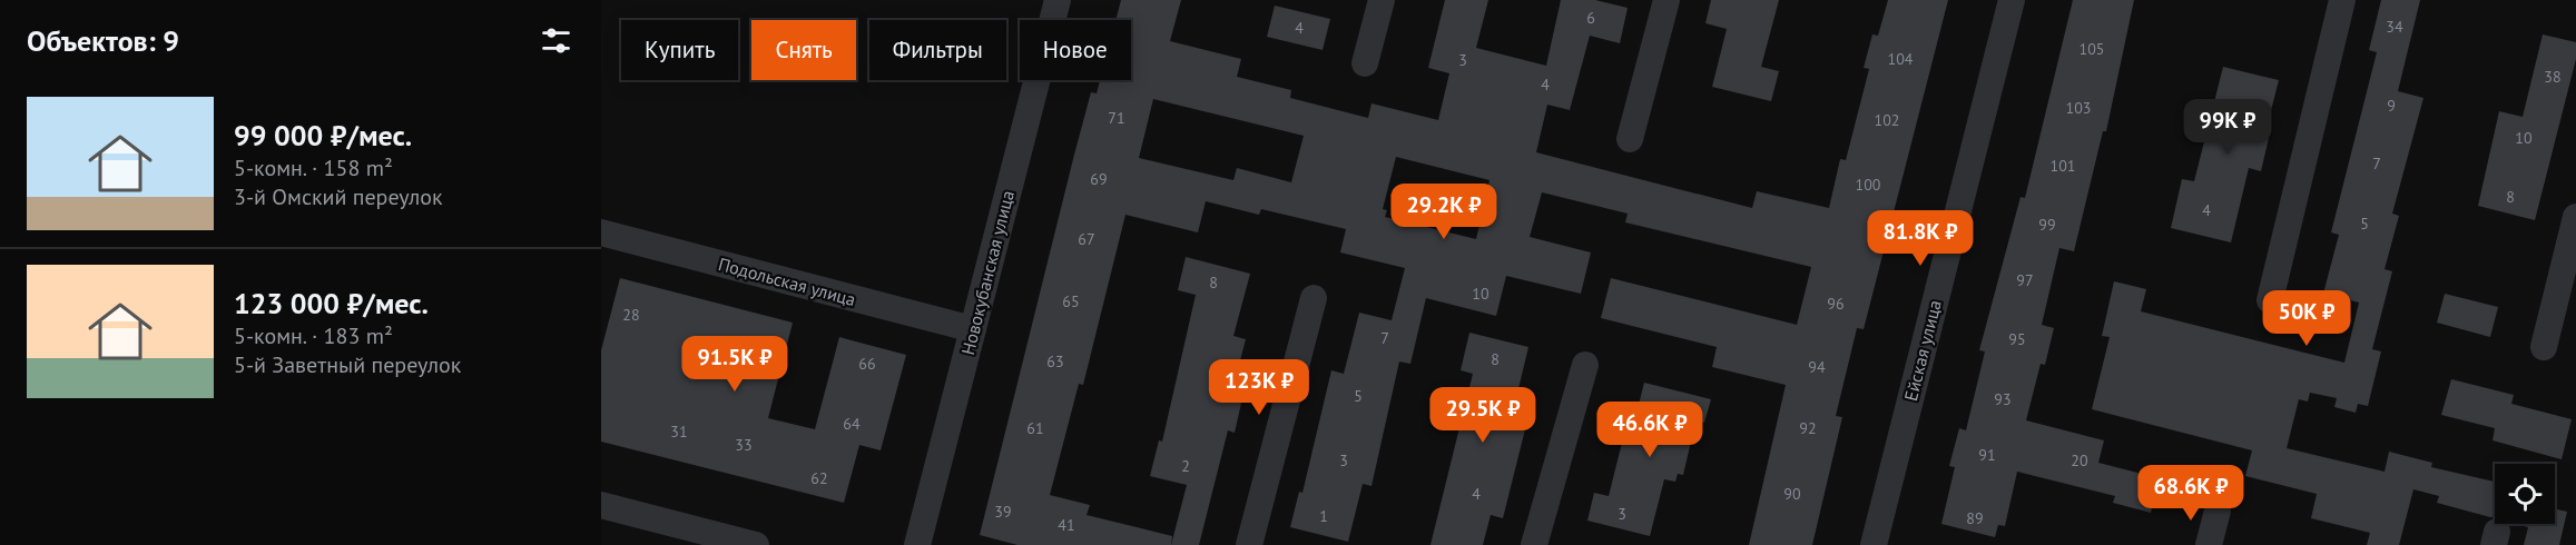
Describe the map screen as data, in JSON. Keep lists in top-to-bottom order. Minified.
{"streets":{"street":["Новокубанская улица","Подольская улица","Ейская улица"]},"crossings":[["Новокубанская улица","Подольская улица"]],"house_numbers":["6","34","4","105","104","3","38","4","9","103","71","102","10","7","101","69","100","8","4","5","99","67","97","8","10","65","96","28","7","95","8","63","66","94","5","93","64","61","92","31","33","91","3","20","2","62","4","90","39","3","1","89","41"],"page":{"heading":"Объектов: 9","chip":["Купить","Снять","Фильтры","Новое"],"list":[{"name":"99 000 ₽/мес.","note":"5-комн. · 158 m² · 3-й Омский переулок"},{"name":"123 000 ₽/мес.","note":"5-комн. · 183 m² · 5-й Заветный переулок"}],"price":["99K ₽","29.2K ₽","81.8K ₽","50K ₽","91.5K ₽","123K ₽","29.5K ₽","46.6K ₽","68.6K ₽"]}}
